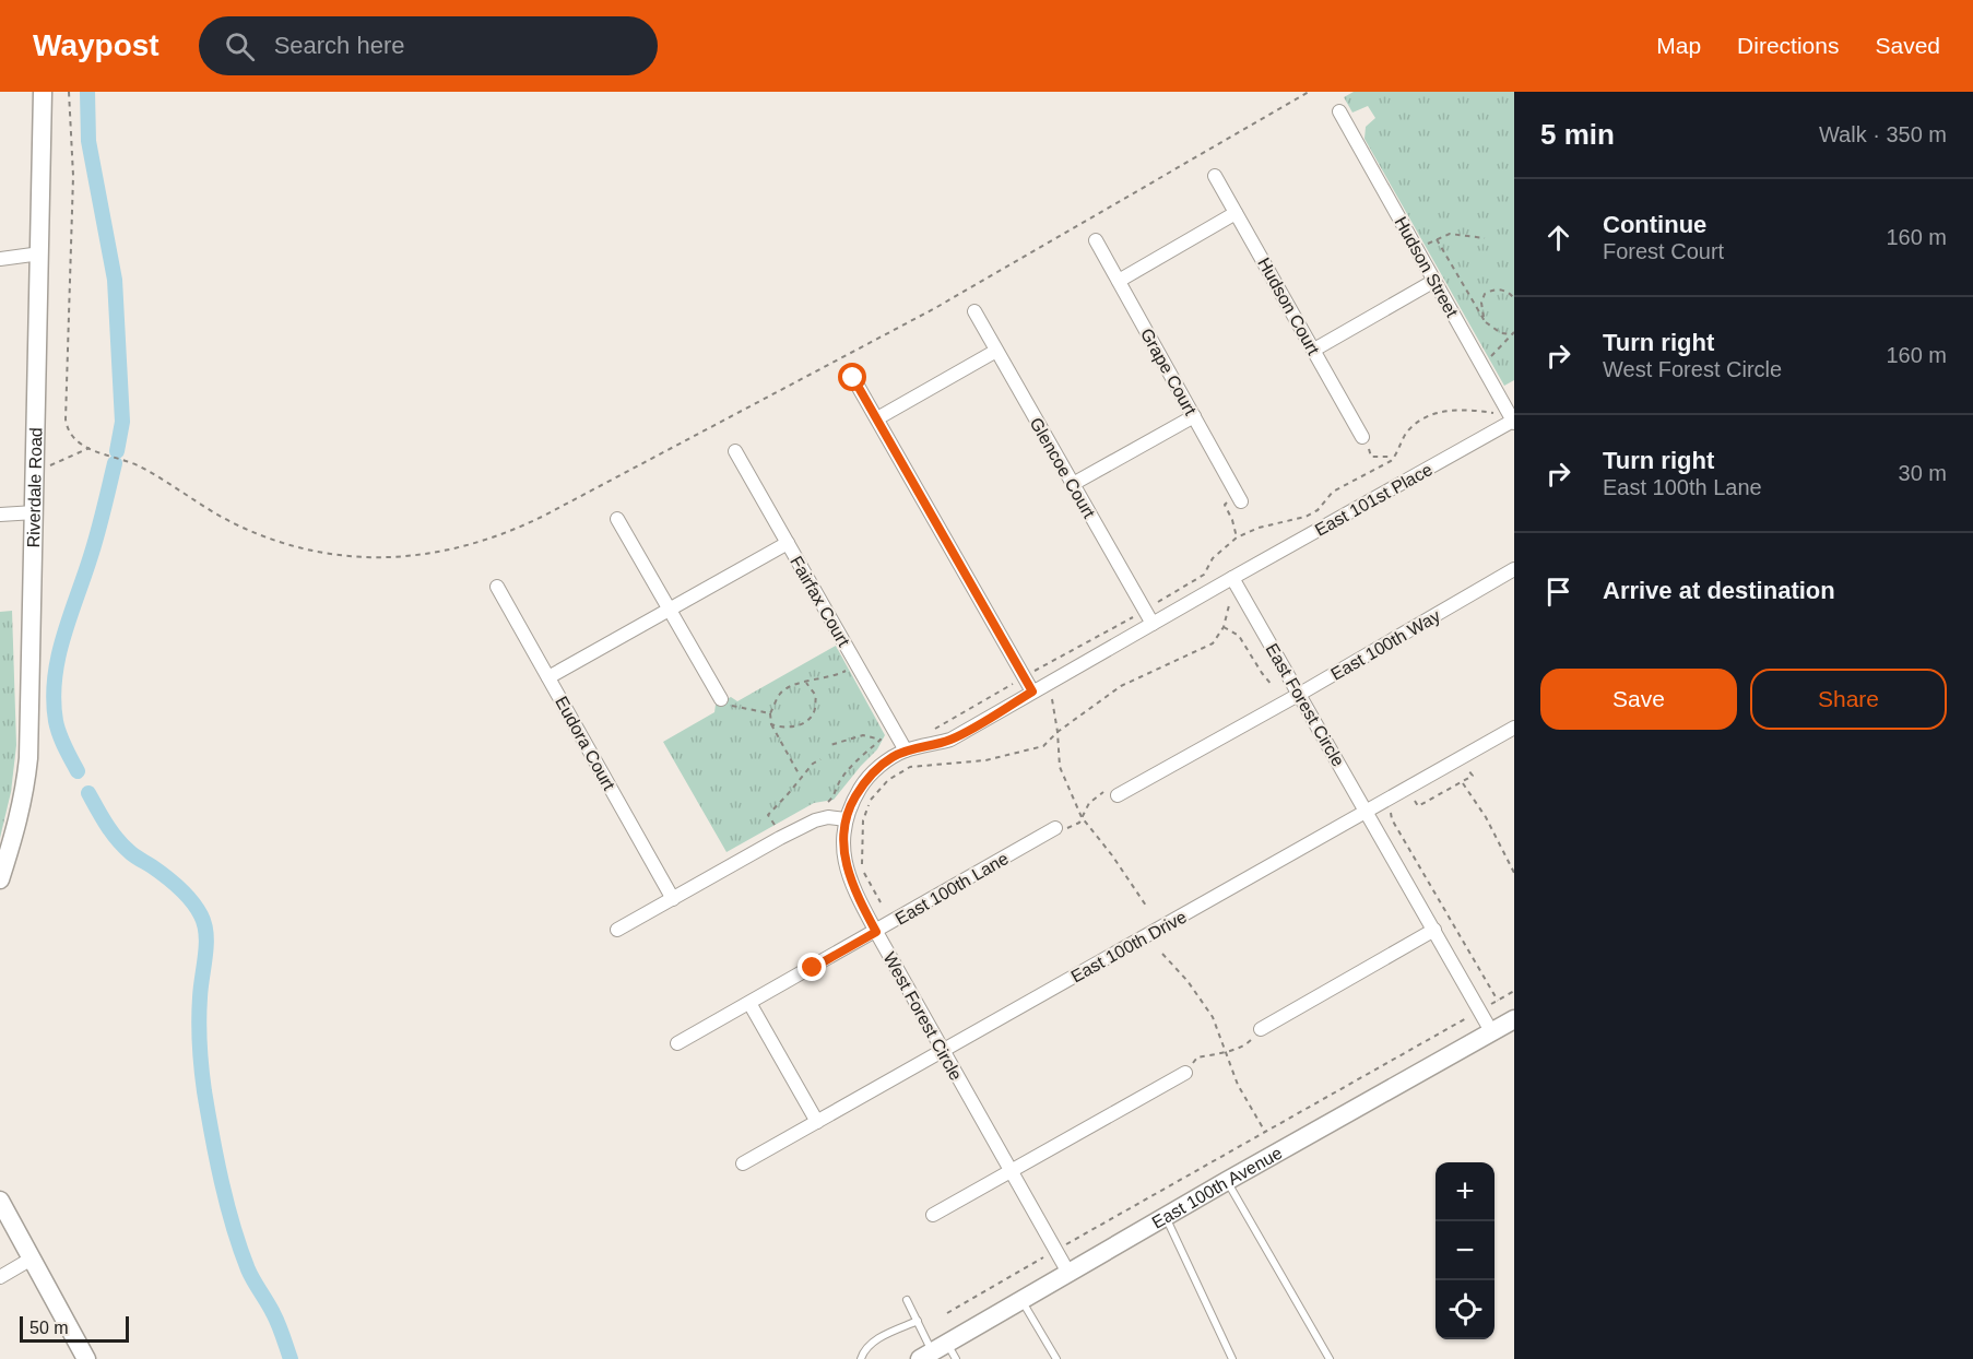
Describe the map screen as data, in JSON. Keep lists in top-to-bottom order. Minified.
{"streets":{"street":["Hudson Street","Hudson Court","Grape Court","Glencoe Court","Riverdale Road","East 101st Place","Fairfax Court","East 100th Way","East Forest Circle","Eudora Court","East 100th Lane","East 100th Drive","West Forest Circle","East 100th Avenue"]},"crossings":[["Hudson Street","East 101st Place"],["East 101st Place","East Forest Circle"],["Fairfax Court","West Forest Circle"],["East 100th Way","East Forest Circle"],["East Forest Circle","East 100th Drive"],["East Forest Circle","East 100th Avenue"],["East 100th Lane","West Forest Circle"],["East 100th Drive","West Forest Circle"],["West Forest Circle","East 100th Avenue"]],"scale_bar":"50 m","page":{"header":"Waypost","search":"Search here","nav":["Map","Directions","Saved"],"heading":["5 min","Walk · 350 m"],"list":[["Continue","Forest Court","160 m"],["Turn right","West Forest Circle","160 m"],["Turn right","East 100th Lane","30 m"],"Arrive at destination"],"buttons":["Save","Share"],"map_buttons":["+","−"],"scale":"50 m"}}
